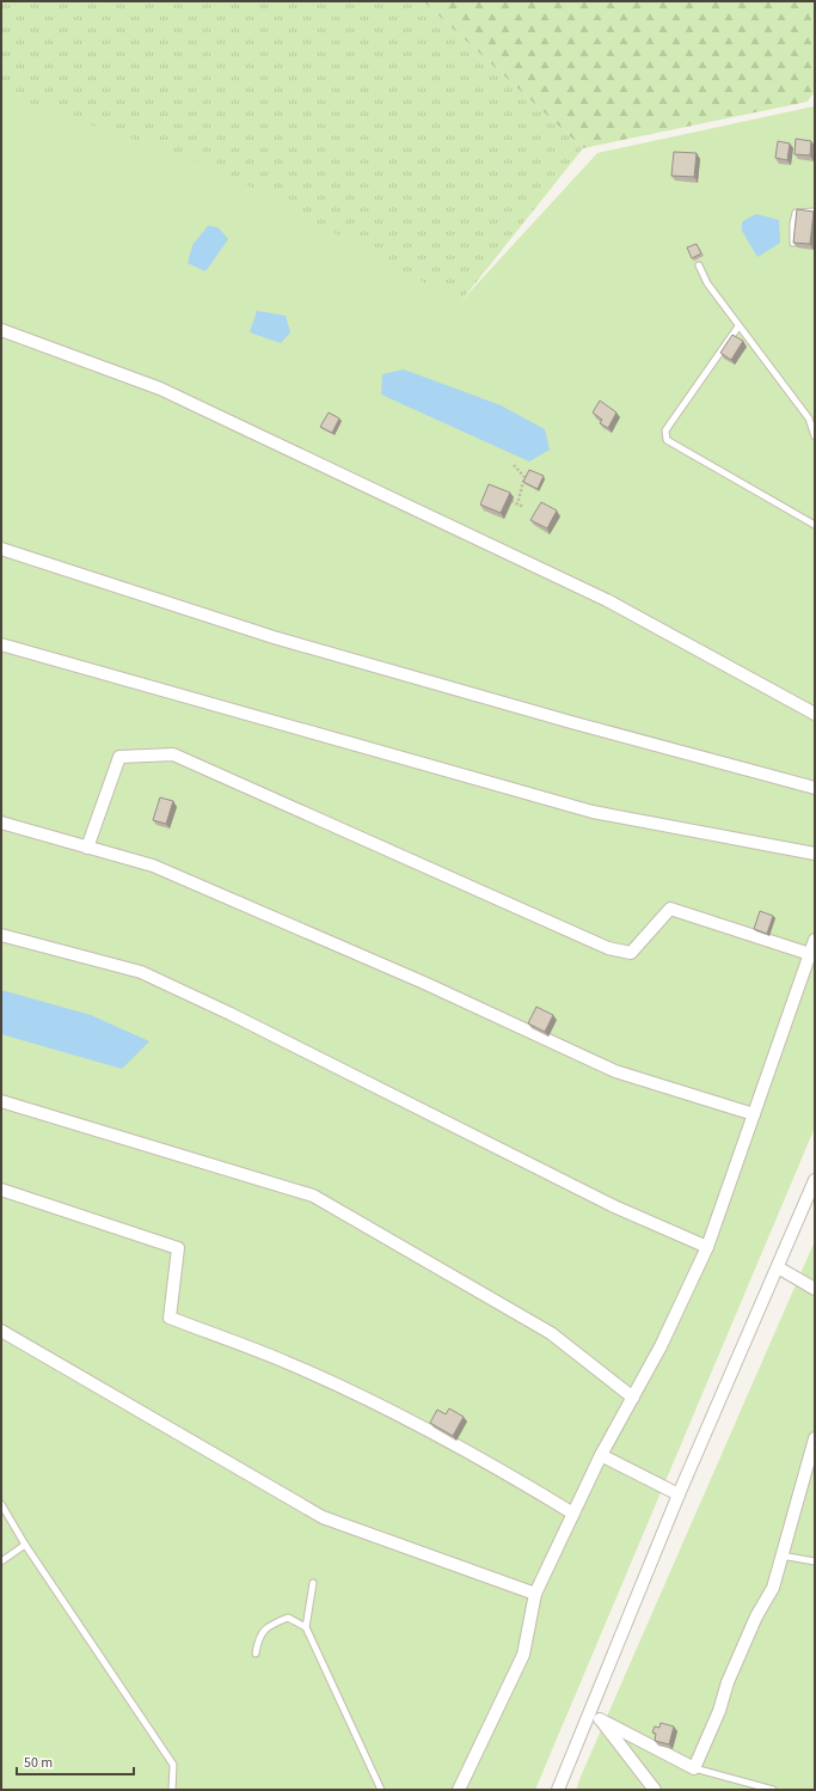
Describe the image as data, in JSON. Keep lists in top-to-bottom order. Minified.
{"scale_bar":"50 m"}
